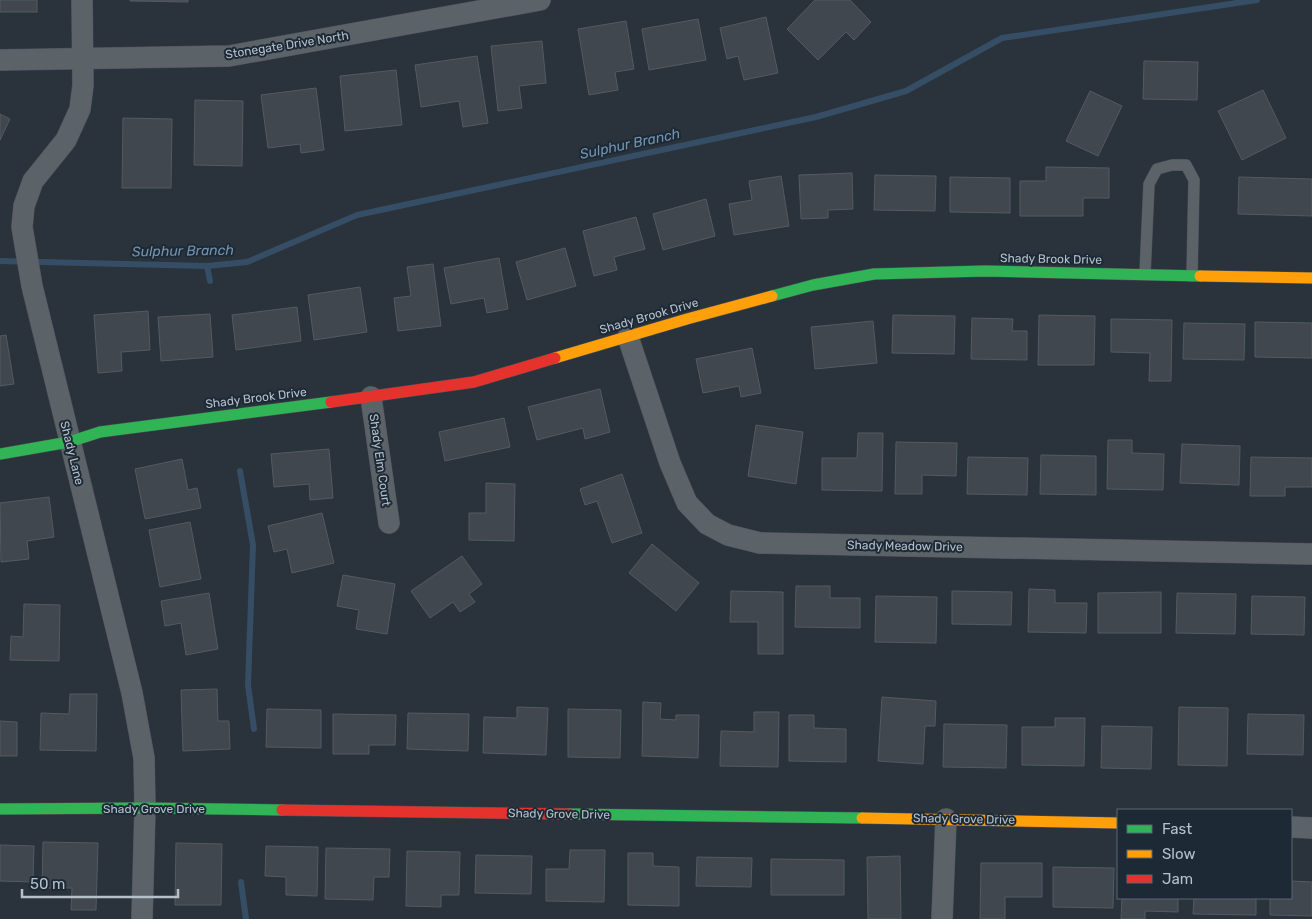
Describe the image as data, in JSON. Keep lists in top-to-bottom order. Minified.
{"streets":{"street":["Stonegate Drive North","Shady Brook Drive","Shady Lane","Shady Elm Court","Shady Meadow Drive","Shady Grove Drive"]},"crossings":[["Stonegate Drive North","Shady Lane"],["Shady Brook Drive","Shady Lane"],["Shady Brook Drive","Shady Elm Court"],["Shady Brook Drive","Shady Meadow Drive"],["Shady Lane","Shady Grove Drive"]],"water":["Sulphur Branch"],"legend":["Fast","Slow","Jam"],"scale_bar":"50 m"}
